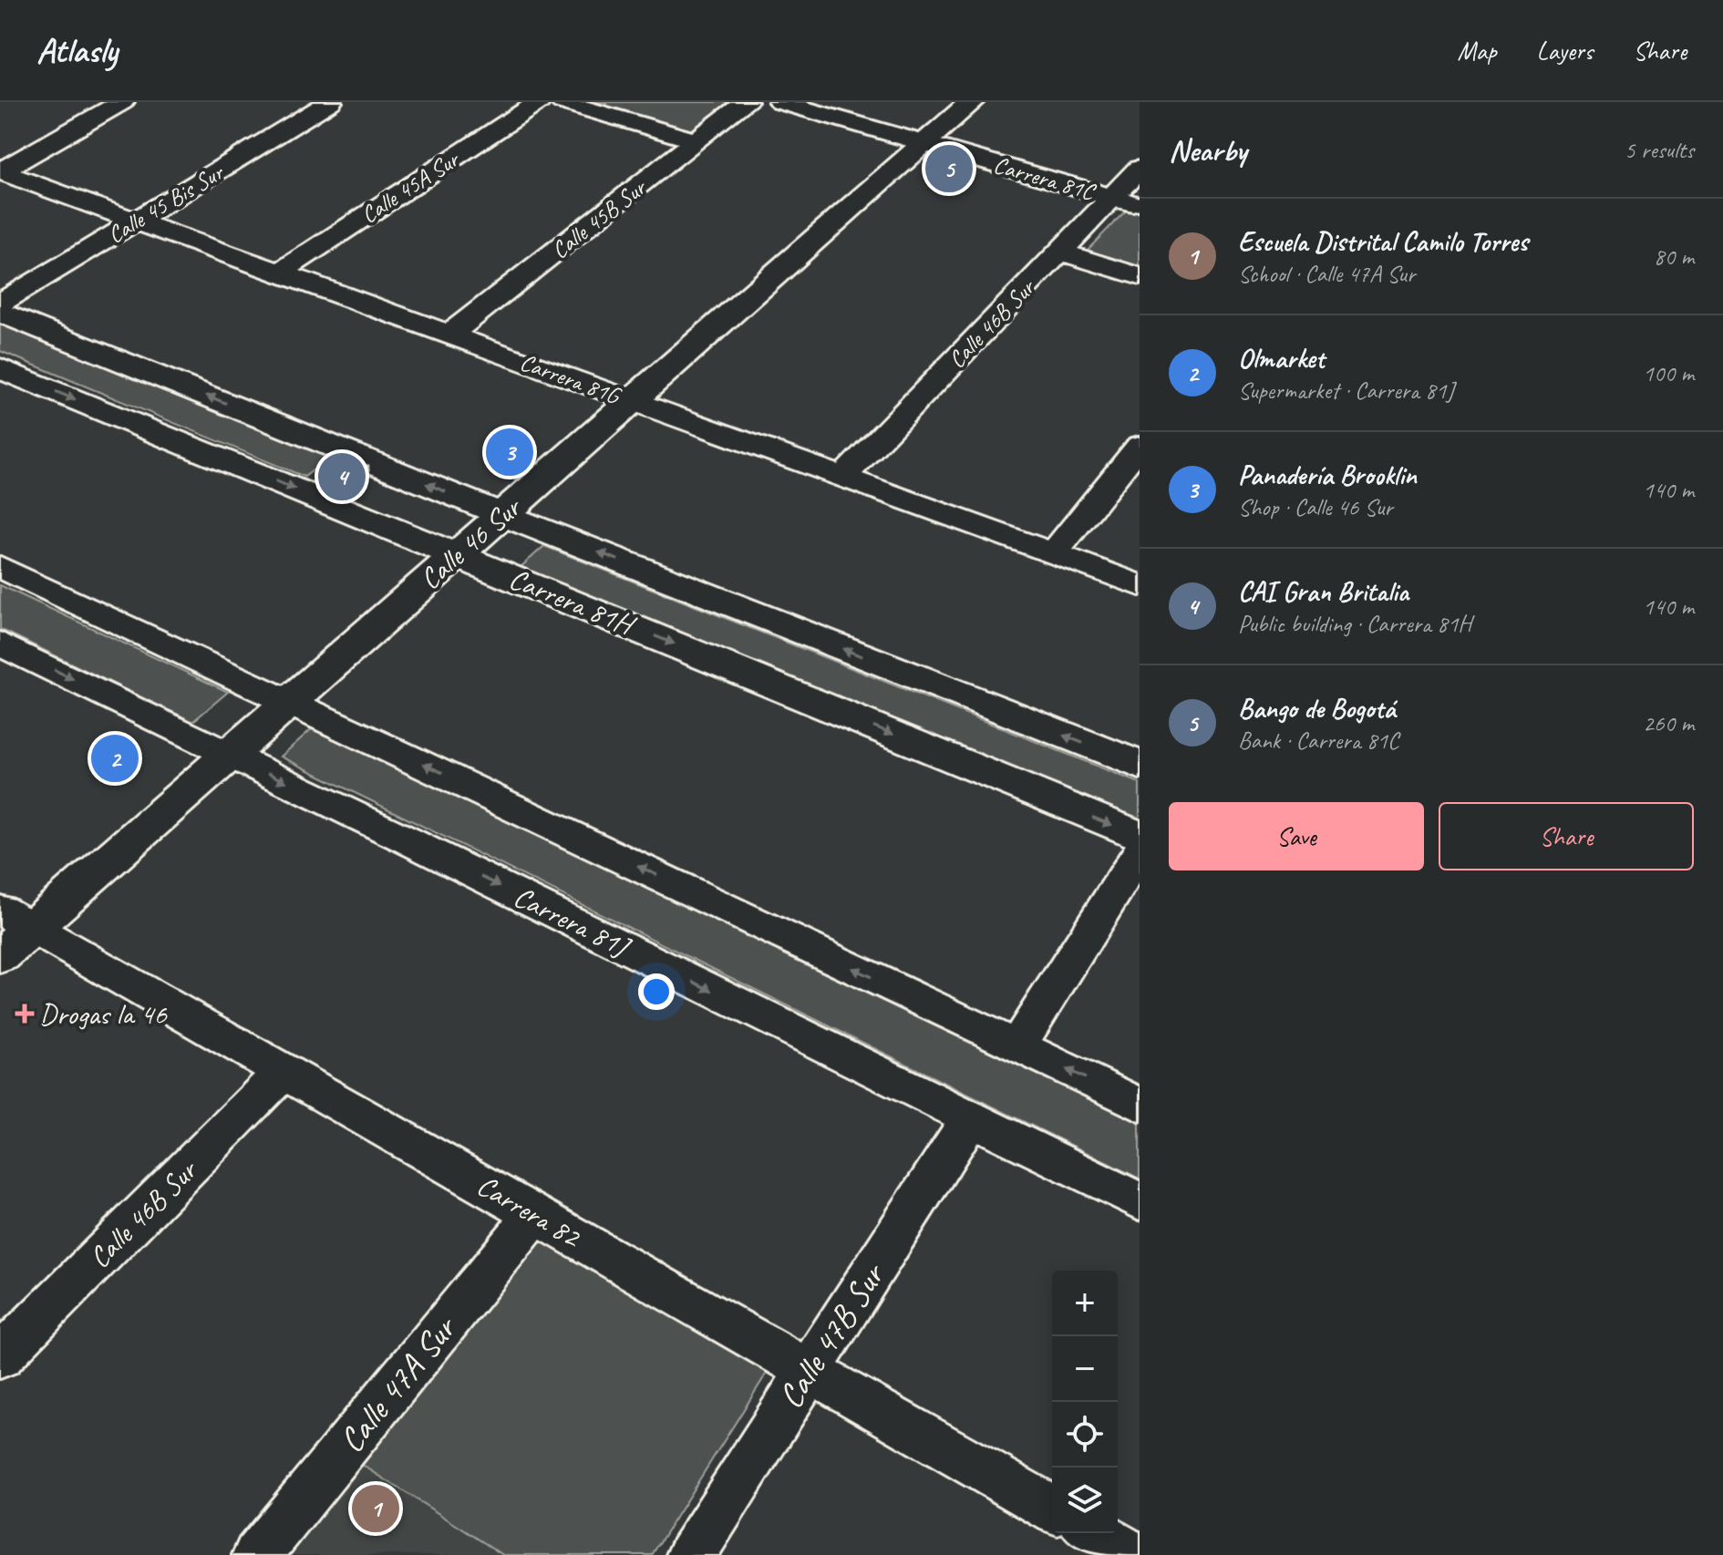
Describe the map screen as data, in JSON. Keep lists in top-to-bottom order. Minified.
{"streets":{"street":["Carrera 81C","Calle 45A Sur","Calle 45 Bis Sur","Calle 45B Sur","Calle 46B Sur","Carrera 81G","Calle 46 Sur","Carrera 81H","Carrera 81J","Carrera 82","Calle 47B Sur","Calle 47A Sur"]},"crossings":[["Carrera 81C","Calle 46B Sur"],["Carrera 81C","Calle 46 Sur"],["Calle 45A Sur","Carrera 81G"],["Calle 45 Bis Sur","Carrera 81G"],["Calle 45B Sur","Carrera 81G"],["Calle 46B Sur","Carrera 81G"],["Calle 46B Sur","Carrera 82"],["Carrera 81G","Calle 46 Sur"],["Calle 46 Sur","Carrera 81H"],["Calle 46 Sur","Carrera 81J"],["Calle 46 Sur","Carrera 82"],["Carrera 81J","Calle 47B Sur"],["Carrera 82","Calle 47B Sur"],["Carrera 82","Calle 47A Sur"]],"places":{"health":["Drogas la 46"]},"page":{"header":"Atlasly","nav":["Map","Layers","Share"],"heading":["Nearby","5 results"],"pins":["5","3","4","2","1"],"list":[{"mark":"1","name":"Escuela Distrital Camilo Torres","note":"School · Calle 47A Sur","value":"80 m"},{"mark":"2","name":"Olmarket","note":"Supermarket · Carrera 81J","value":"100 m"},{"mark":"3","name":"Panadería Brooklin","note":"Shop · Calle 46 Sur","value":"140 m"},{"mark":"4","name":"CAI Gran Britalia","note":"Public building · Carrera 81H","value":"140 m"},{"mark":"5","name":"Bango de Bogotá","note":"Bank · Carrera 81C","value":"260 m"}],"buttons":["Save","Share"],"map_buttons":["+","−"]}}
